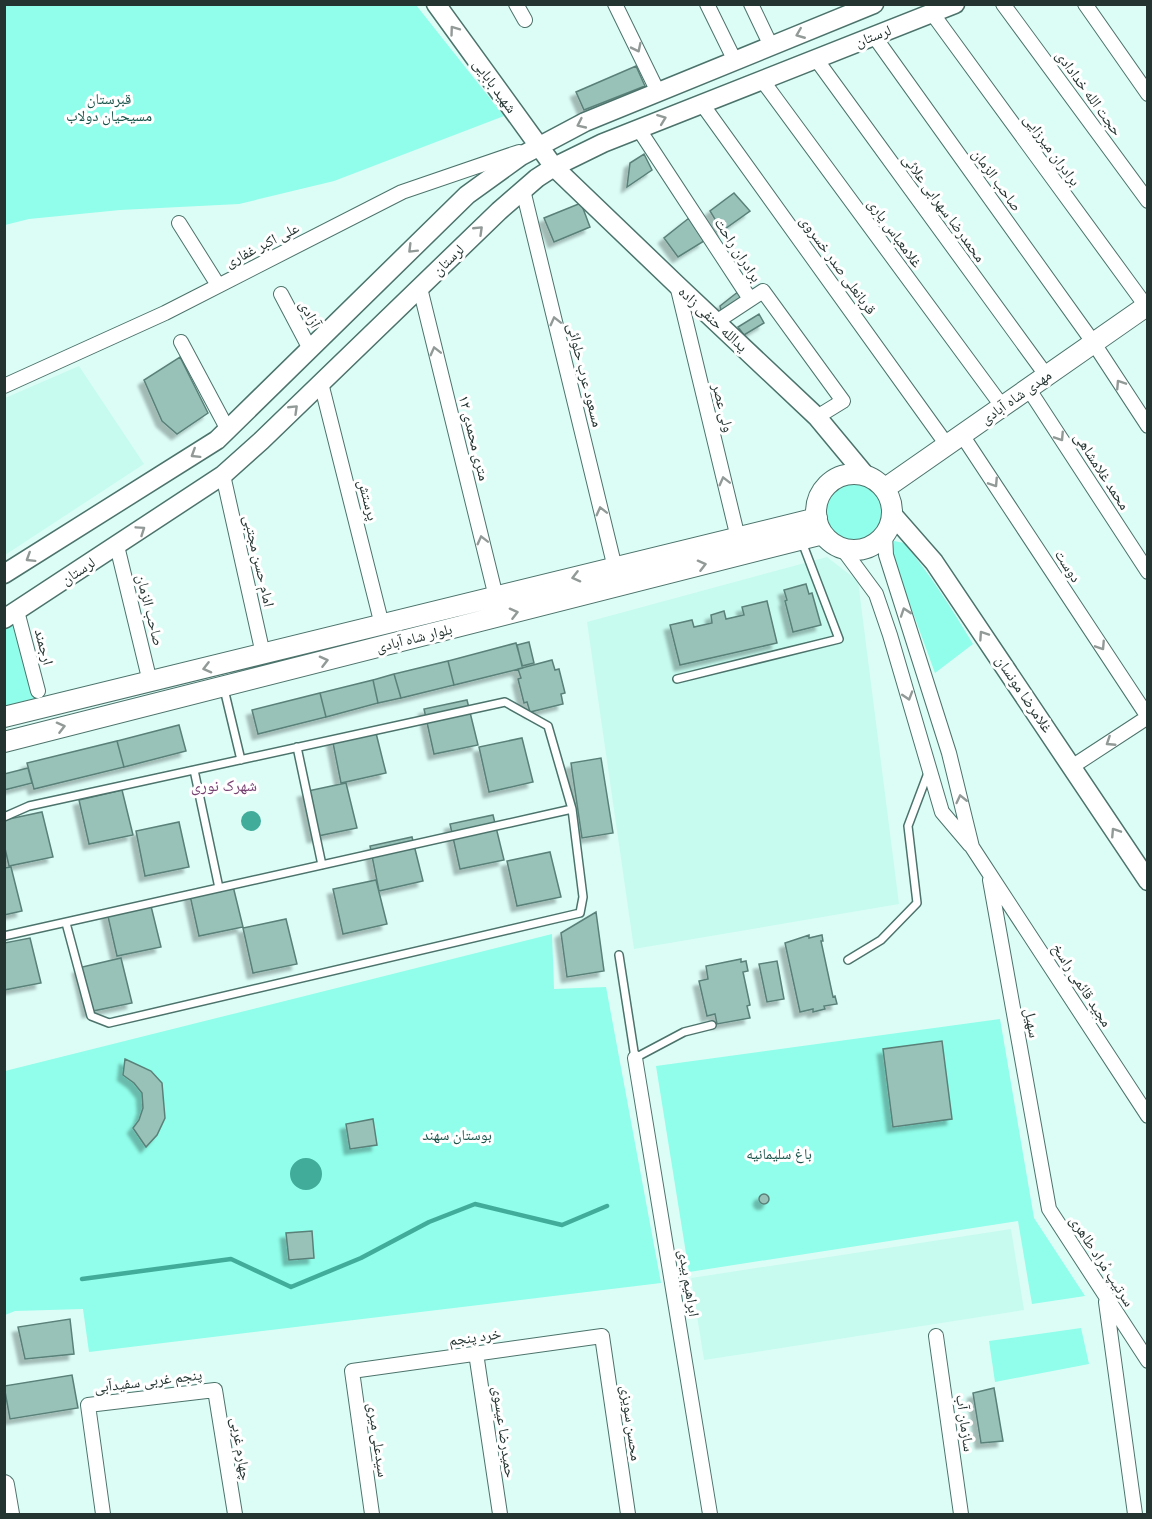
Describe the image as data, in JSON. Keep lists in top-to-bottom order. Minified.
{"streets":{"main road":["مهدی شاه آبادی","بلوار شاه آبادی"],"street":["لرستان","شهید بابایی","حجت الله خدادادی","برادران میرزایی","صاحب الزمان","محمدرضا سهرابی علائی","غلامعباس یاری","علی اکبر غفاری","برادران راحت","قربانعلی صدر خسروی","آزادی","یدالله حنفی زاده","مسعود عرب حلوائی","ولی عصر","۱۲ متری محمدی","محمد غلامشاهی","پرستش","امام حسن مجتبی","دوست","ارجمند","غلامرضا مونسان","مجید قائمی راسخ","سهیل","سرتیپ مُراد طاهری","ابراهیم بیدی","خرد پنجم","پنجم غربی سفیدآبی","محسن سویزی","سازمان آب","حمیدرضا عیسوی","سیدعلی میری","چهارم غربی"]},"crossings":[["لرستان","شهید بابایی"],["لرستان","برادران میرزایی"],["لرستان","صاحب الزمان"],["لرستان","محمدرضا سهرابی علائی"],["لرستان","غلامعباس یاری"],["لرستان","علی اکبر غفاری"],["لرستان","برادران راحت"],["لرستان","قربانعلی صدر خسروی"],["لرستان","آزادی"],["لرستان","یدالله حنفی زاده"],["لرستان","مسعود عرب حلوائی"],["لرستان","۱۲ متری محمدی"],["لرستان","پرستش"],["لرستان","امام حسن مجتبی"],["لرستان","ارجمند"],["شهید بابایی","علی اکبر غفاری"],["شهید بابایی","یدالله حنفی زاده"],["برادران میرزایی","مهدی شاه آبادی"],["صاحب الزمان","مهدی شاه آبادی"],["صاحب الزمان","بلوار شاه آبادی"],["محمدرضا سهرابی علائی","مهدی شاه آبادی"],["غلامعباس یاری","مهدی شاه آبادی"],["برادران راحت","یدالله حنفی زاده"],["قربانعلی صدر خسروی","مهدی شاه آبادی"],["قربانعلی صدر خسروی","دوست"],["یدالله حنفی زاده","مهدی شاه آبادی"],["یدالله حنفی زاده","ولی عصر"],["یدالله حنفی زاده","بلوار شاه آبادی"],["یدالله حنفی زاده","غلامرضا مونسان"],["یدالله حنفی زاده","سهیل"],["مسعود عرب حلوائی","بلوار شاه آبادی"],["مهدی شاه آبادی","محمد غلامشاهی"],["مهدی شاه آبادی","دوست"],["مهدی شاه آبادی","بلوار شاه آبادی"],["مهدی شاه آبادی","غلامرضا مونسان"],["مهدی شاه آبادی","سهیل"],["ولی عصر","بلوار شاه آبادی"],["۱۲ متری محمدی","بلوار شاه آبادی"],["پرستش","بلوار شاه آبادی"],["امام حسن مجتبی","بلوار شاه آبادی"],["بلوار شاه آبادی","غلامرضا مونسان"],["بلوار شاه آبادی","سهیل"],["غلامرضا مونسان","سهیل"],["مجید قائمی راسخ","سهیل"],["سهیل","سرتیپ مُراد طاهری"],["خرد پنجم","محسن سویزی"],["خرد پنجم","حمیدرضا عیسوی"],["خرد پنجم","سیدعلی میری"],["پنجم غربی سفیدآبی","چهارم غربی"]],"one_way":["مسعود عرب حلوائی","ولی عصر","۱۲ متری محمدی","محمد غلامشاهی","دوست","غلامرضا مونسان"],"districts":["شهرک نوری"],"parks":["قبرستان مسیحیان دولاب","بوستان سهند","باغ سلیمانیه"]}
